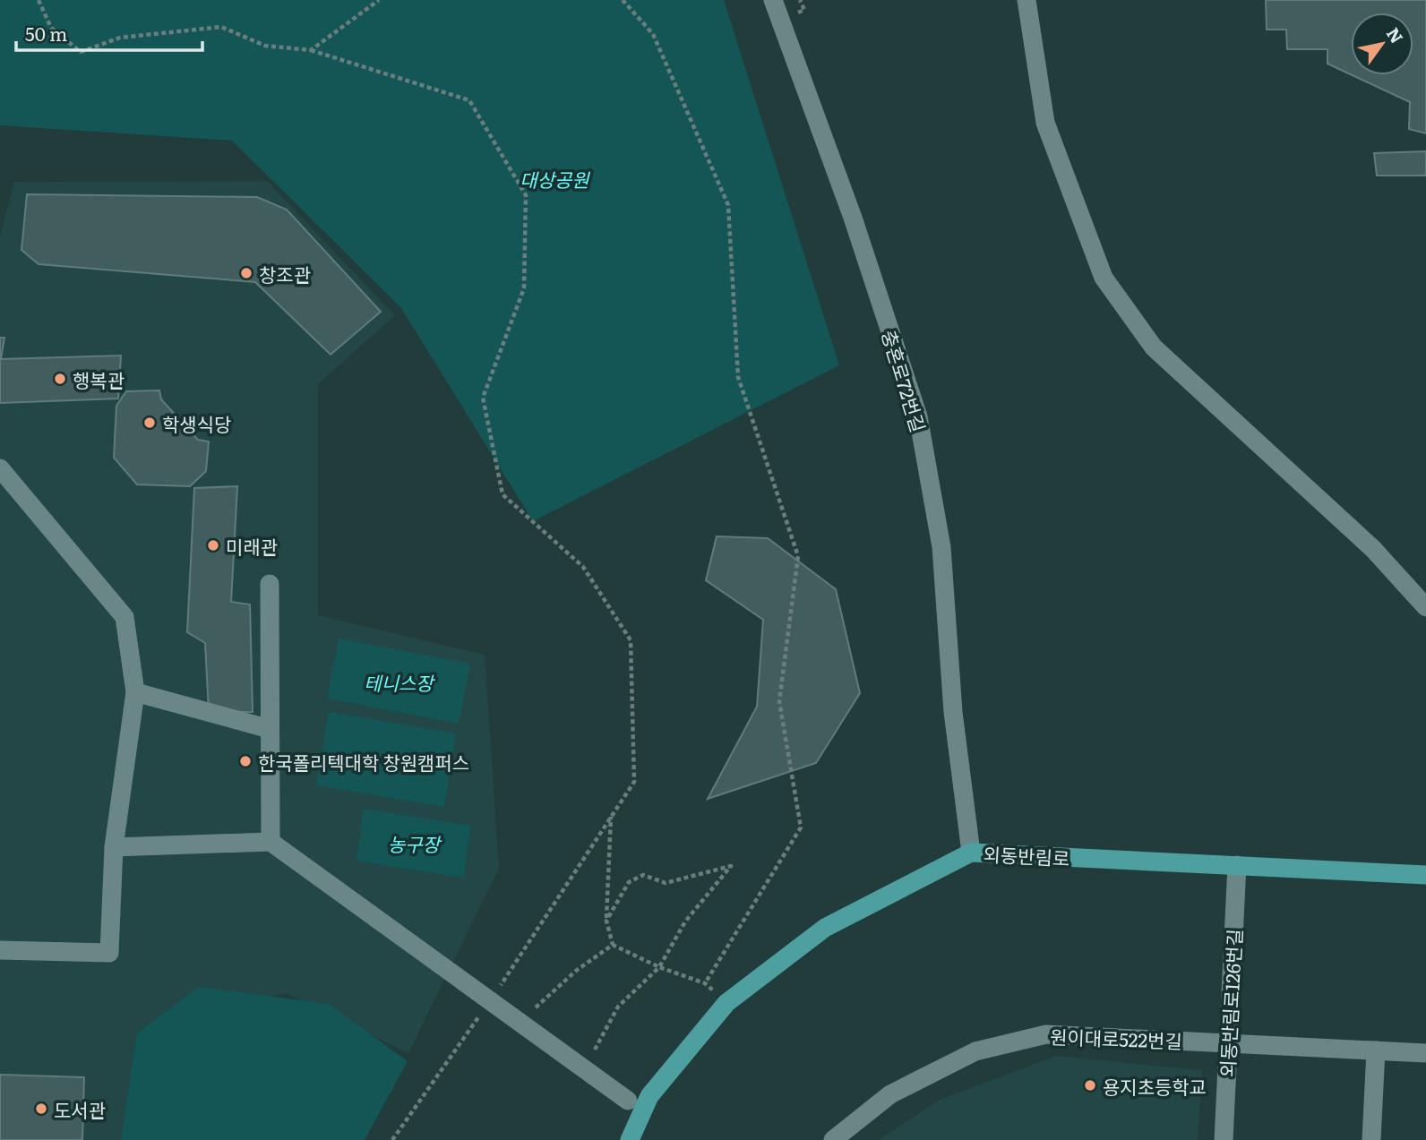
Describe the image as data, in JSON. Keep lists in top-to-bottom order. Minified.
{"streets":{"main road":["외동반림로"],"street":["충혼로72번길","외동반림로126번길","원이대로522번길"]},"crossings":[["충혼로72번길","외동반림로"],["외동반림로","외동반림로126번길"],["외동반림로126번길","원이대로522번길"]],"parks":["대상공원","테니스장","농구장"],"places":["창조관","행복관","학생식당","미래관","한국폴리텍대학 창원캠퍼스","용지초등학교","도서관"],"scale_bar":"50 m","north":"top right"}
